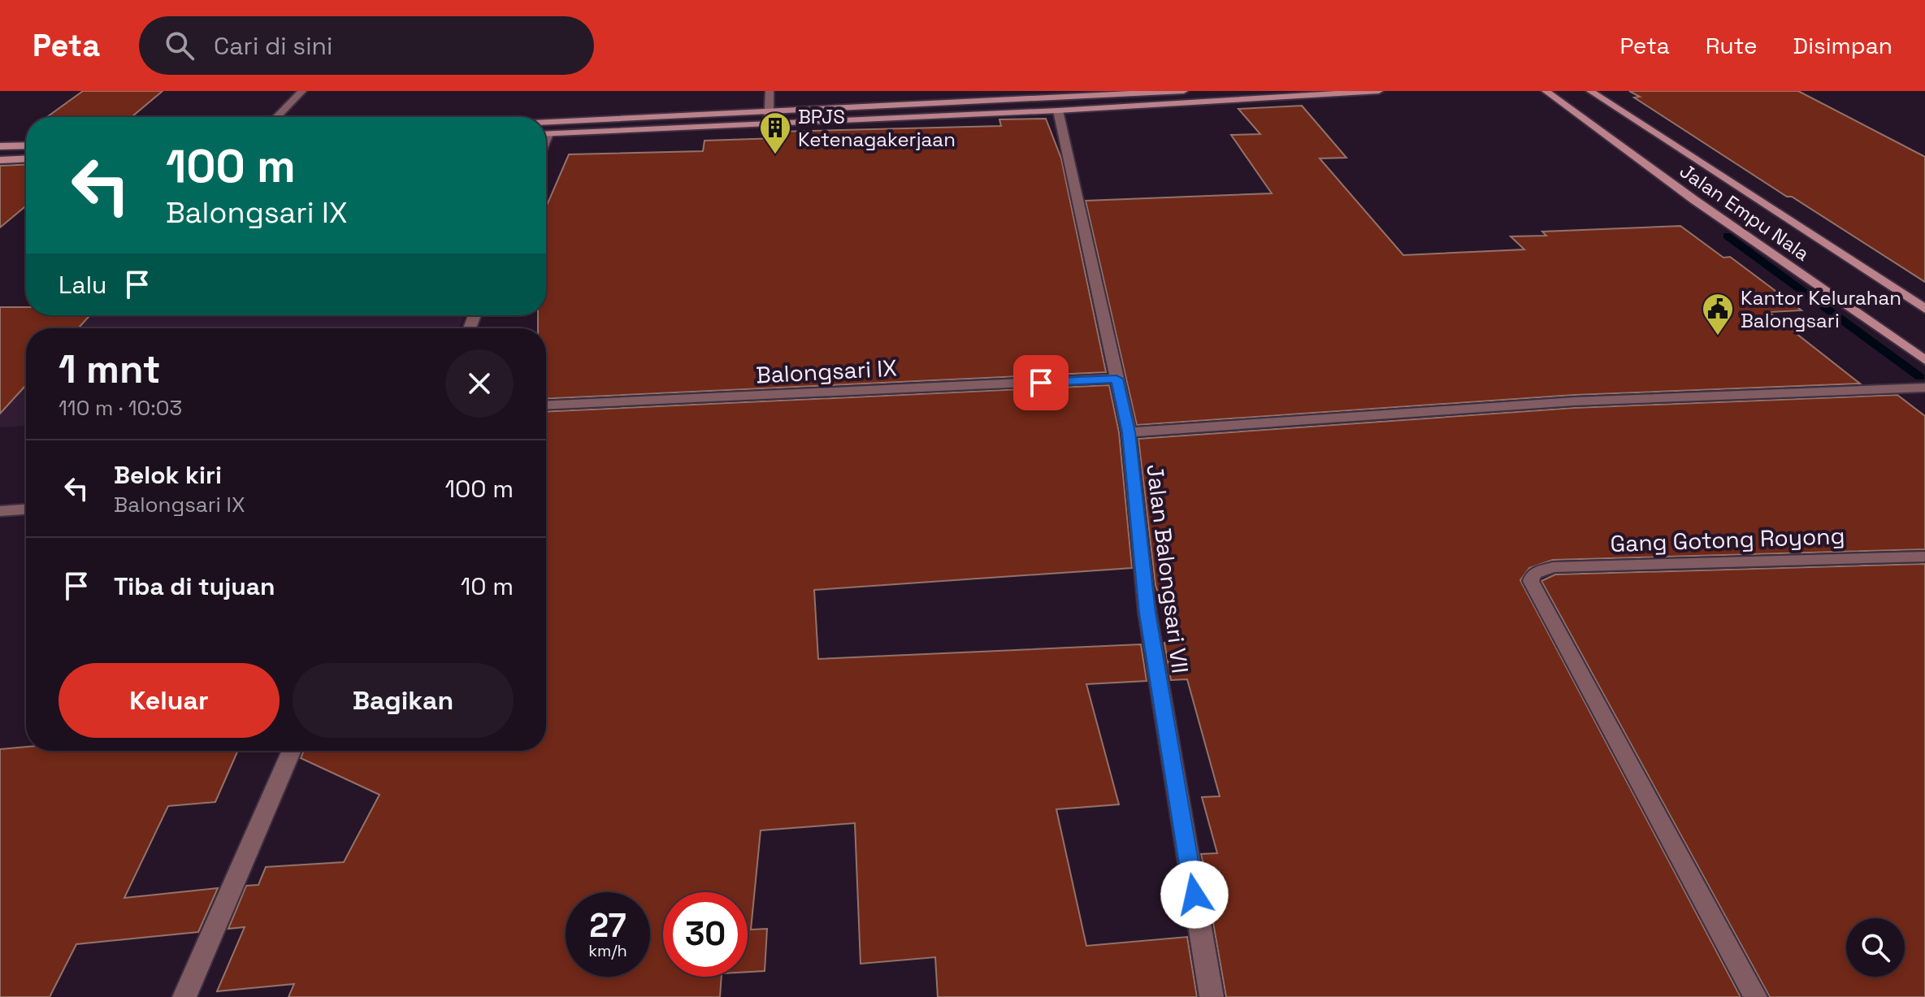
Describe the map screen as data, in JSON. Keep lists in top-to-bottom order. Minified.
{"streets":{"main road":["Jalan Empu Nala"],"street":["Balongsari IX","Gang Gotong Royong","Jalan Balongsari VII"]},"crossings":[["Balongsari IX","Jalan Balongsari VII"]],"places":{"building":["BPJS Ketenagakerjaan"],"public building":["Kantor Kelurahan Balongsari"]},"page":{"header":"Peta","search":"Cari di sini","nav":["Peta","Rute","Disimpan"],"turn":["100 m","Balongsari IX"],"then":"Lalu","heading":["1 mnt","110 m · 10:03"],"list":[{"name":"Belok kiri","note":"Balongsari IX","value":"100 m"},{"name":"Tiba di tujuan","value":"10 m"}],"buttons":["Keluar","Bagikan"],"speed":"27 km/h","limit":"30"}}
